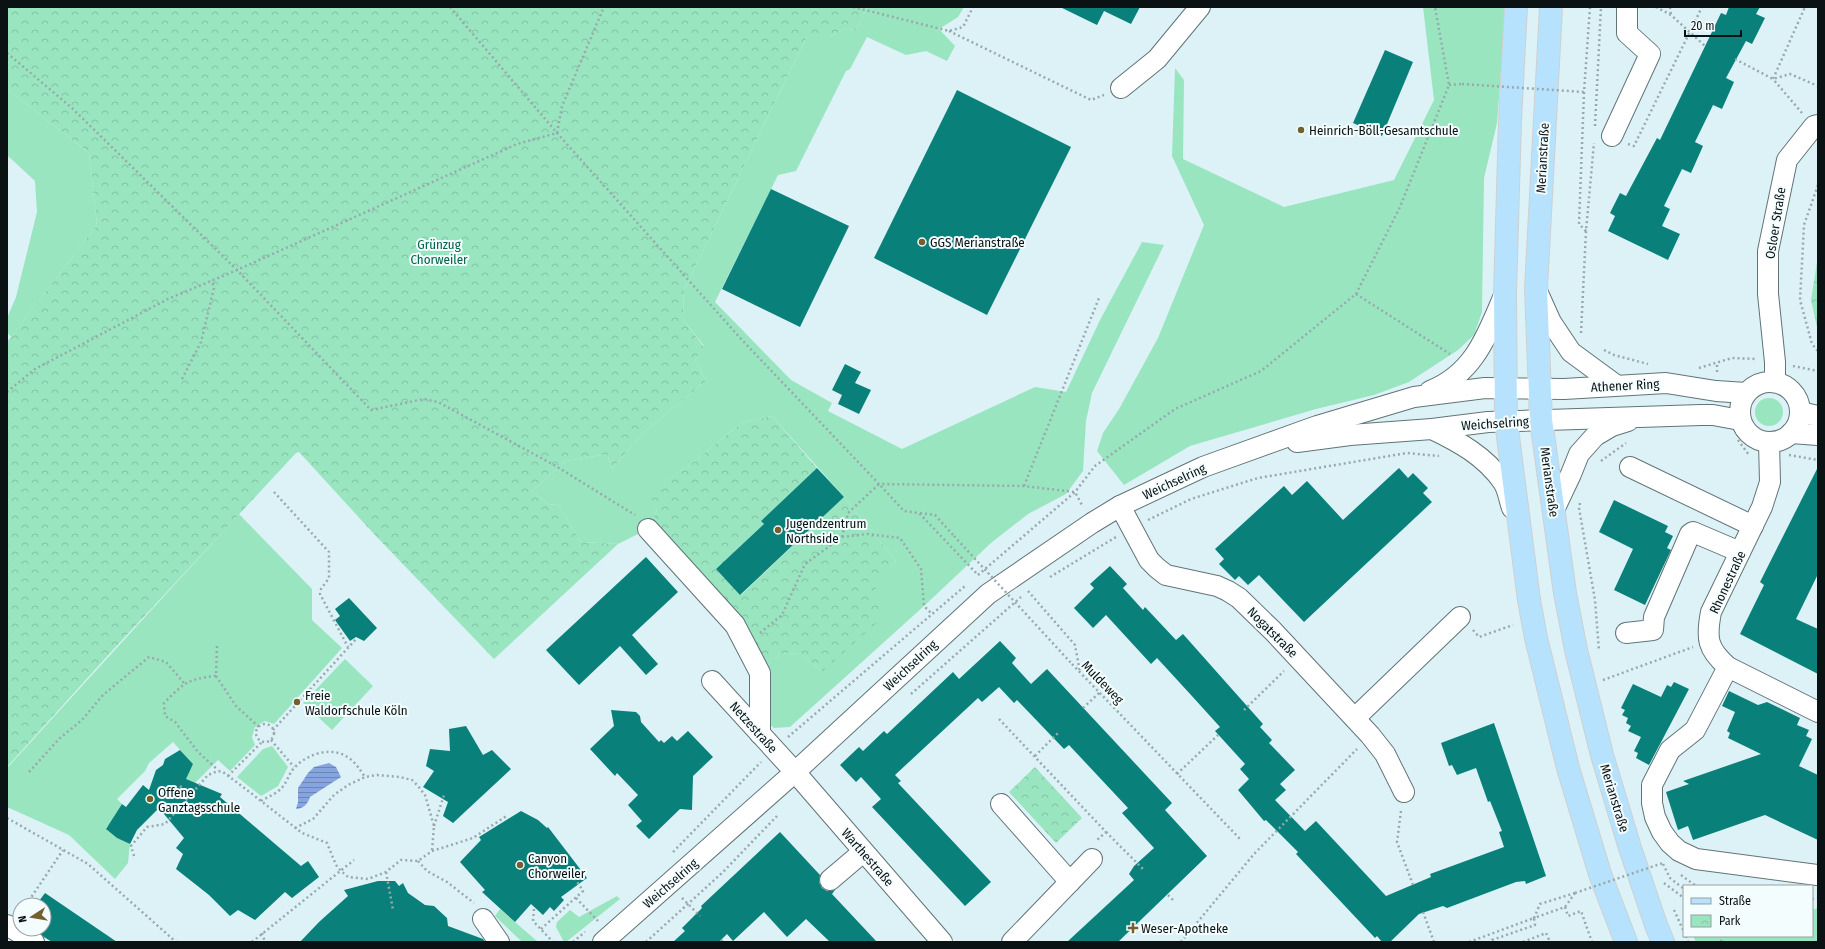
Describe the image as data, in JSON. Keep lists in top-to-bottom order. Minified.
{"streets":{"main road":["Merianstraße"],"street":["Osloer Straße","Athener Ring","Weichselring","Rhonestraße","Nogatstraße","Netzestraße","Warthestraße"],"path":["Muldeweg"]},"crossings":[["Merianstraße","Athener Ring"],["Merianstraße","Weichselring"],["Osloer Straße","Athener Ring"],["Osloer Straße","Rhonestraße"],["Athener Ring","Weichselring"],["Athener Ring","Rhonestraße"],["Weichselring","Nogatstraße"],["Weichselring","Netzestraße"],["Weichselring","Warthestraße"],["Netzestraße","Warthestraße"]],"parks":["Grünzug Chorweiler"],"places":{"other":["Heinrich-Böll-Gesamtschule","GGS Merianstraße","Jugendzentrum Northside","Freie Waldorfschule Köln","Offene Ganztagsschule","Canyon Chorweiler"],"health":["Weser-Apotheke"]},"legend":["Straße","Park"],"scale_bar":"20 m","north":"left"}
